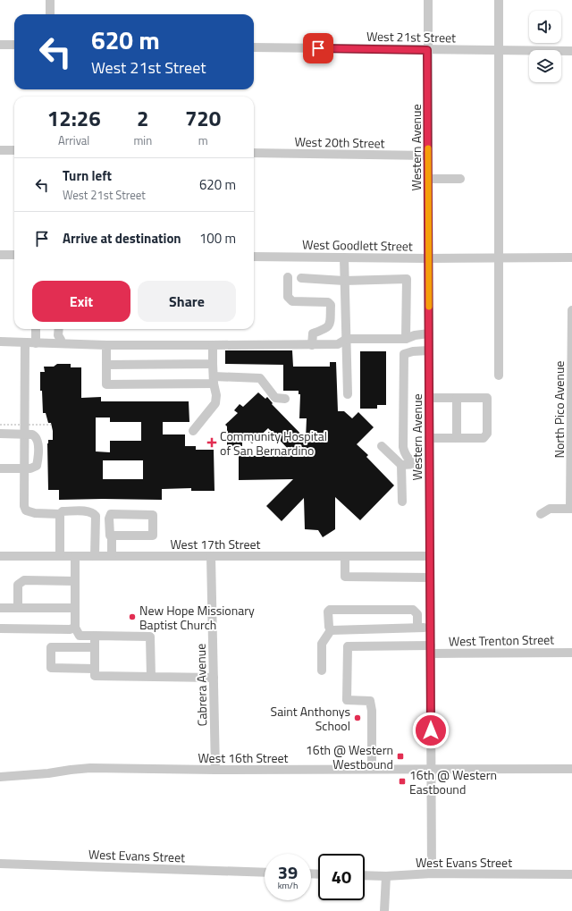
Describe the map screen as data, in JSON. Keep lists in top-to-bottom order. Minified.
{"streets":{"street":["West 21st Street","West 20th Street","Western Avenue","West Goodlett Street","North Pico Avenue","West 17th Street","West Trenton Street","Cabrera Avenue","West 16th Street","West Evans Street"]},"crossings":[["West 21st Street","Western Avenue"],["West 20th Street","Western Avenue"],["Western Avenue","West Goodlett Street"],["Western Avenue","West 17th Street"],["Western Avenue","West Trenton Street"],["Western Avenue","West 16th Street"],["Western Avenue","West Evans Street"],["West 17th Street","Cabrera Avenue"],["Cabrera Avenue","West 16th Street"]],"places":{"health":["Community Hospital of San Bernardino"],"other":["New Hope Missionary Baptist Church","Saint Anthonys School"],"transit":["16th @ Western Westbound","16th @ Western Eastbound"]},"page":{"turn":["620 m","West 21st Street"],"eta":["12:26","Arrival","2","min","720","m"],"list":[{"name":"Turn left","note":"West 21st Street","value":"620 m"},{"name":"Arrive at destination","value":"100 m"}],"buttons":["Exit","Share"],"speed":"39 km/h","limit":"40"}}
